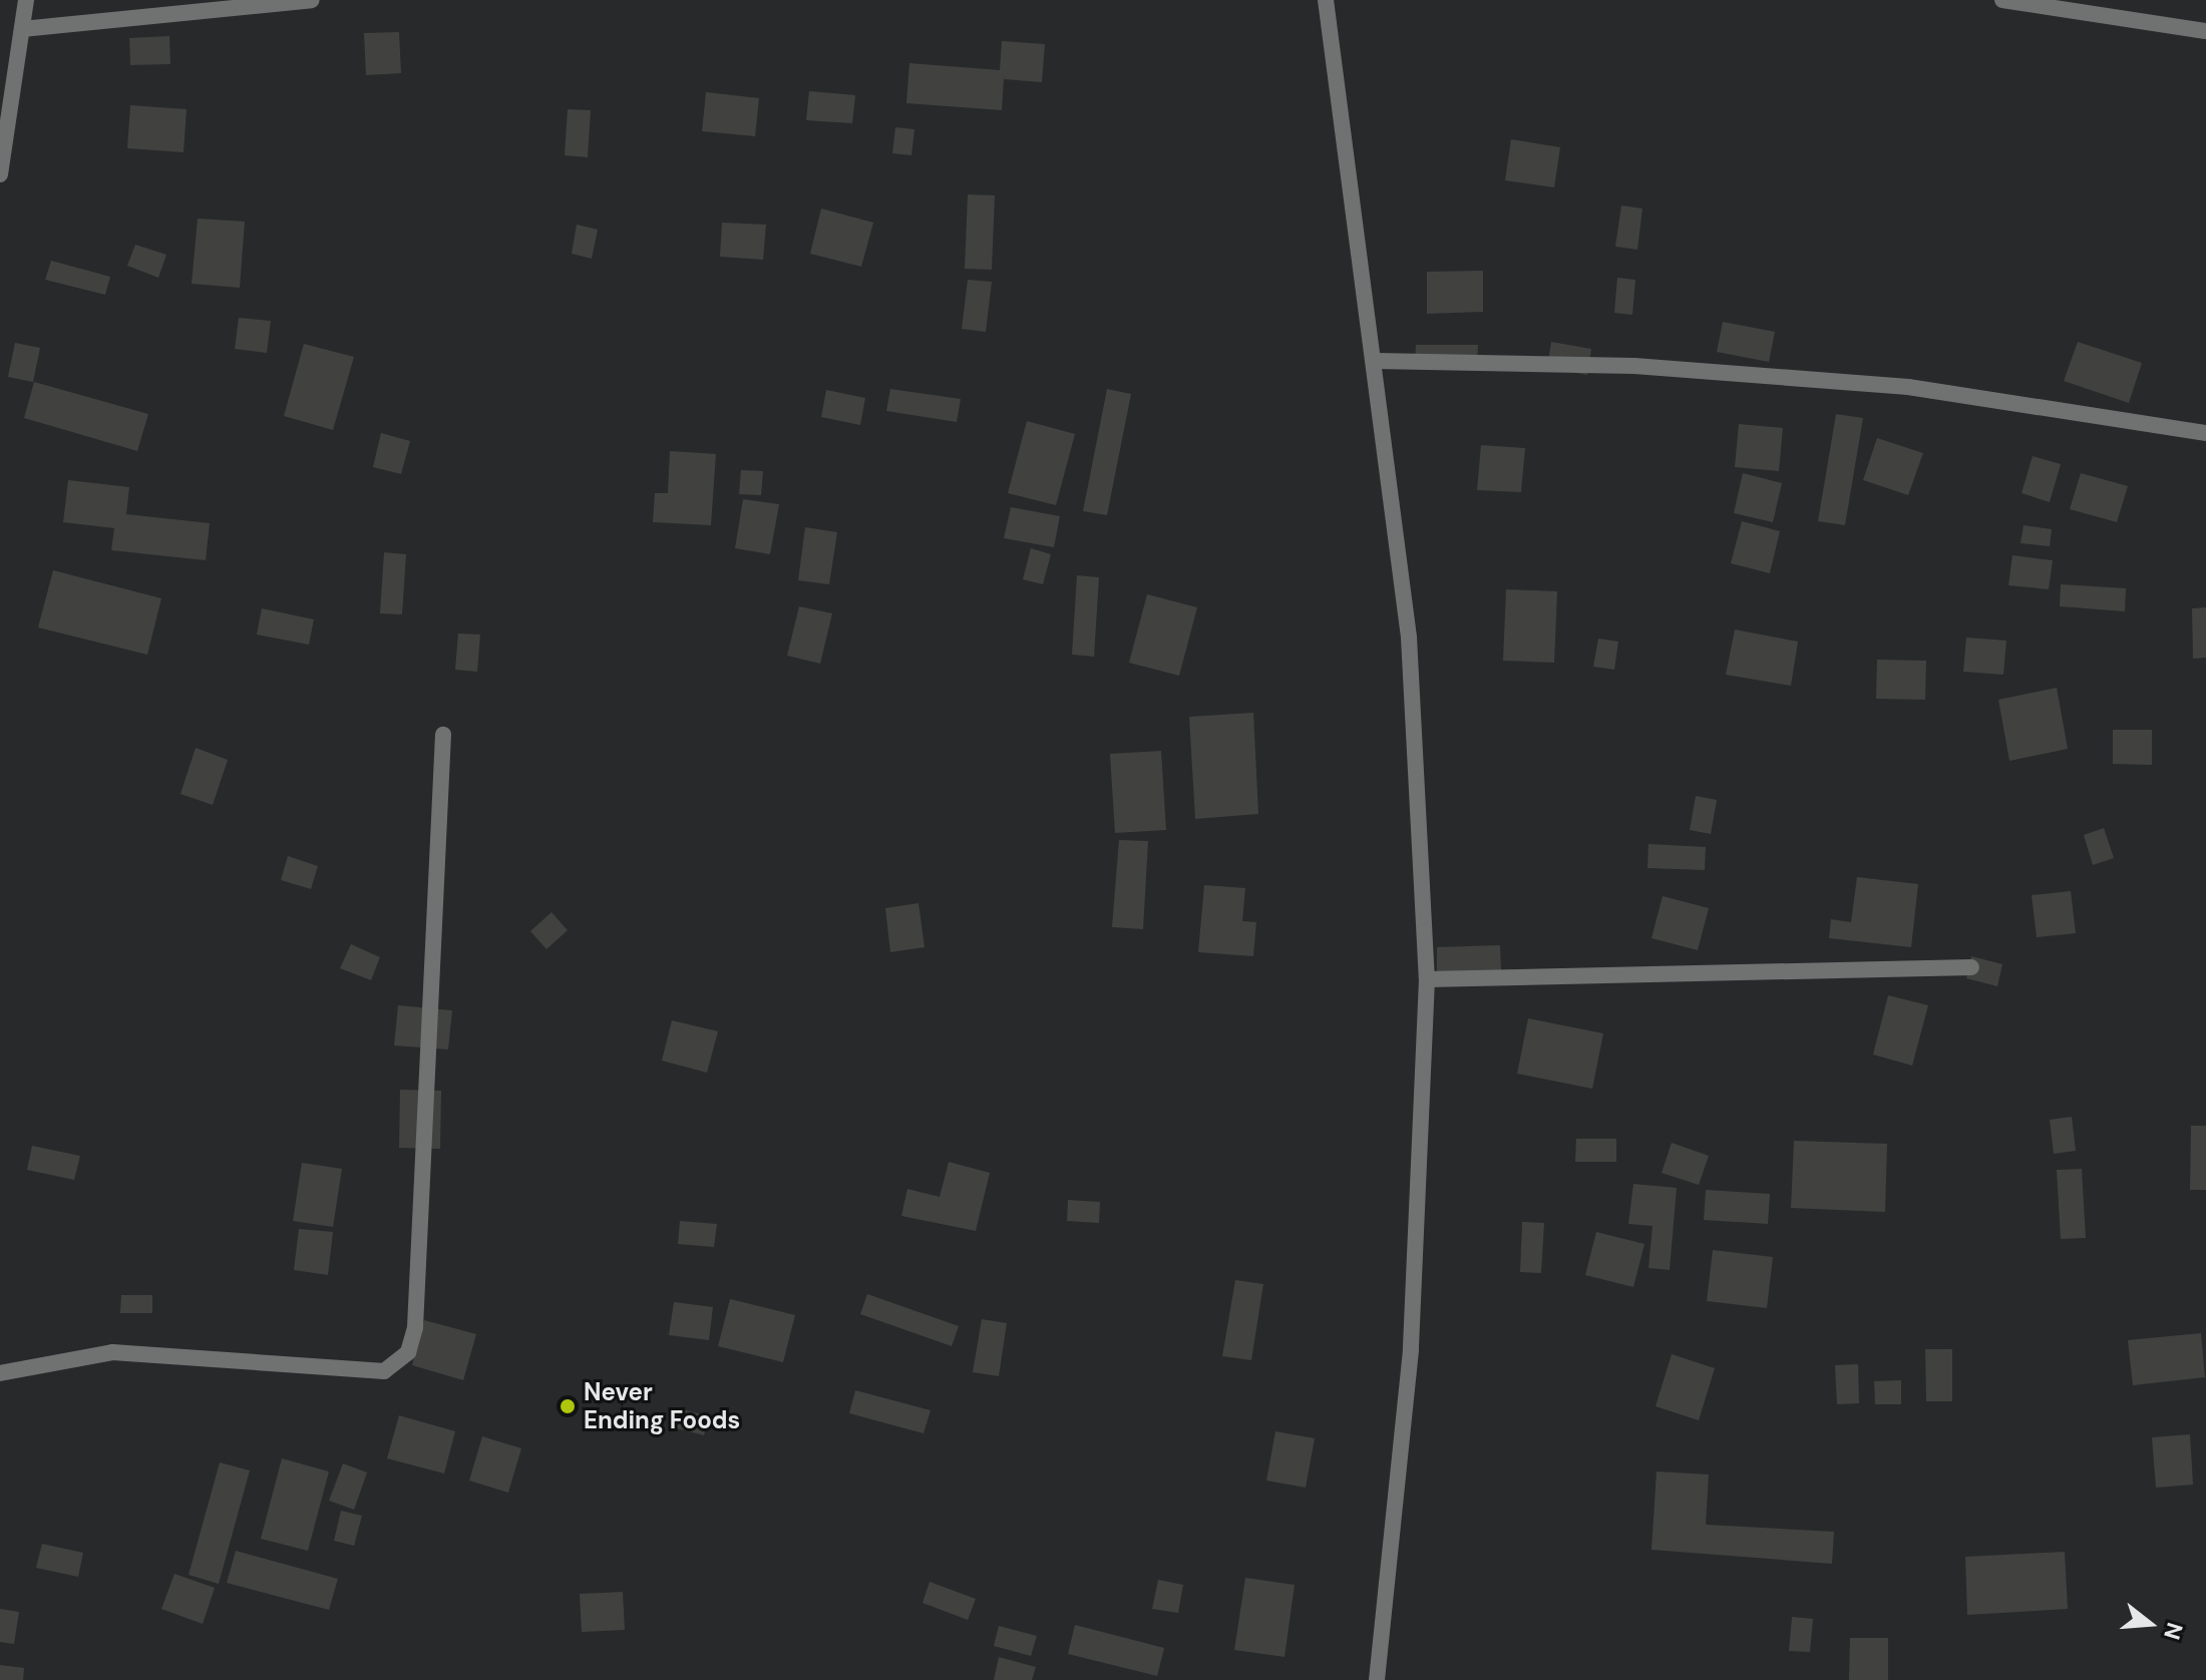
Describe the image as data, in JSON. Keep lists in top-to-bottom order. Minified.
{"places":["Never Ending Foods"],"north":"right"}
